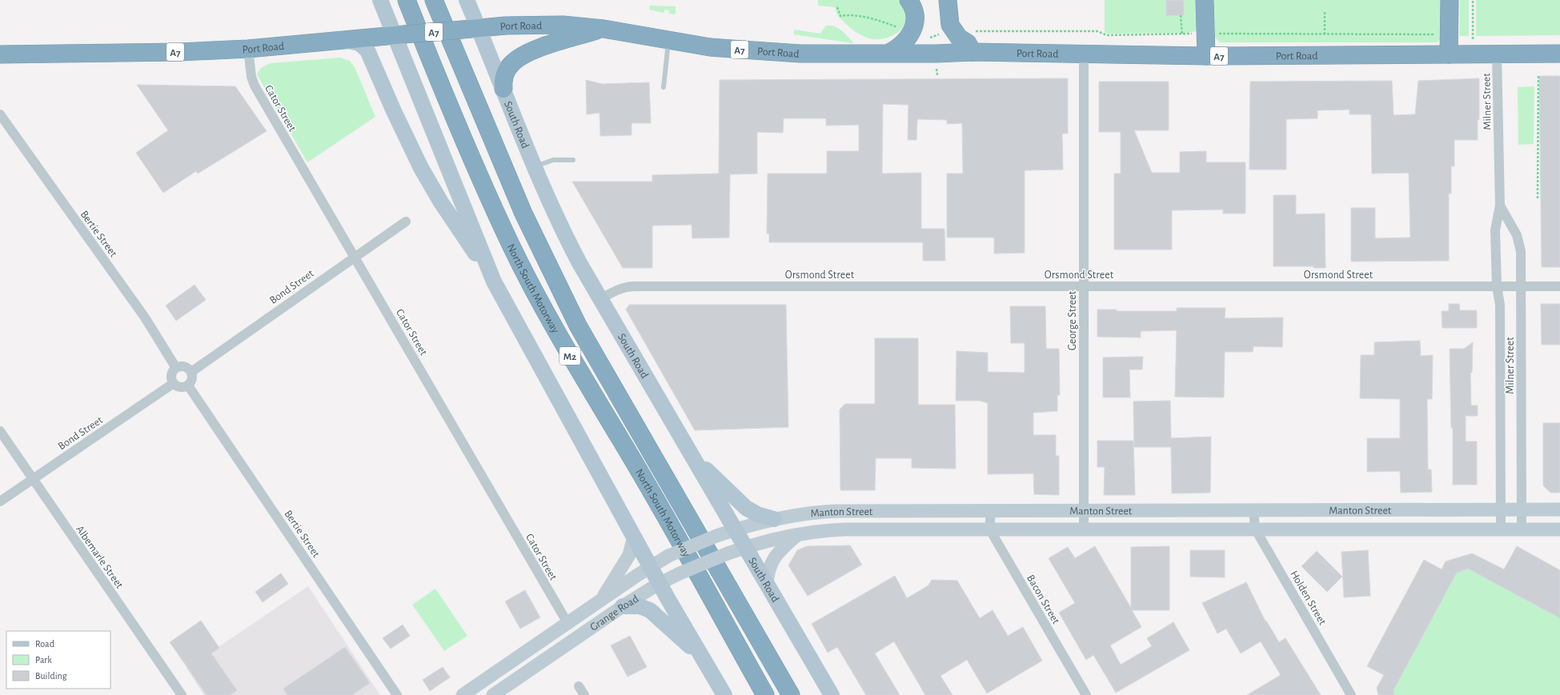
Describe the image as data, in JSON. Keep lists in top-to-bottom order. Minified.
{"streets":{"highway":["Port Road","A7","North South Motorway","M2"],"main road":["South Road","Manton Street","Grange Road"],"street":["Milner Street","Cator Street","Bertie Street","Orsmond Street","Bond Street","George Street","Albemarle Street","Holden Street","Bacon Street"]},"crossings":[["Port Road","Milner Street"],["Port Road","Cator Street"],["Port Road","South Road"],["Port Road","George Street"],["Milner Street","Orsmond Street"],["Milner Street","Manton Street"],["Cator Street","Bond Street"],["Cator Street","Grange Road"],["South Road","Orsmond Street"],["South Road","Manton Street"],["South Road","Grange Road"],["Bertie Street","Bond Street"],["Orsmond Street","George Street"],["Bond Street","Albemarle Street"],["George Street","Manton Street"],["Manton Street","Holden Street"],["Manton Street","Bacon Street"],["Manton Street","Grange Road"]],"legend":["Road","Park","Building"]}
